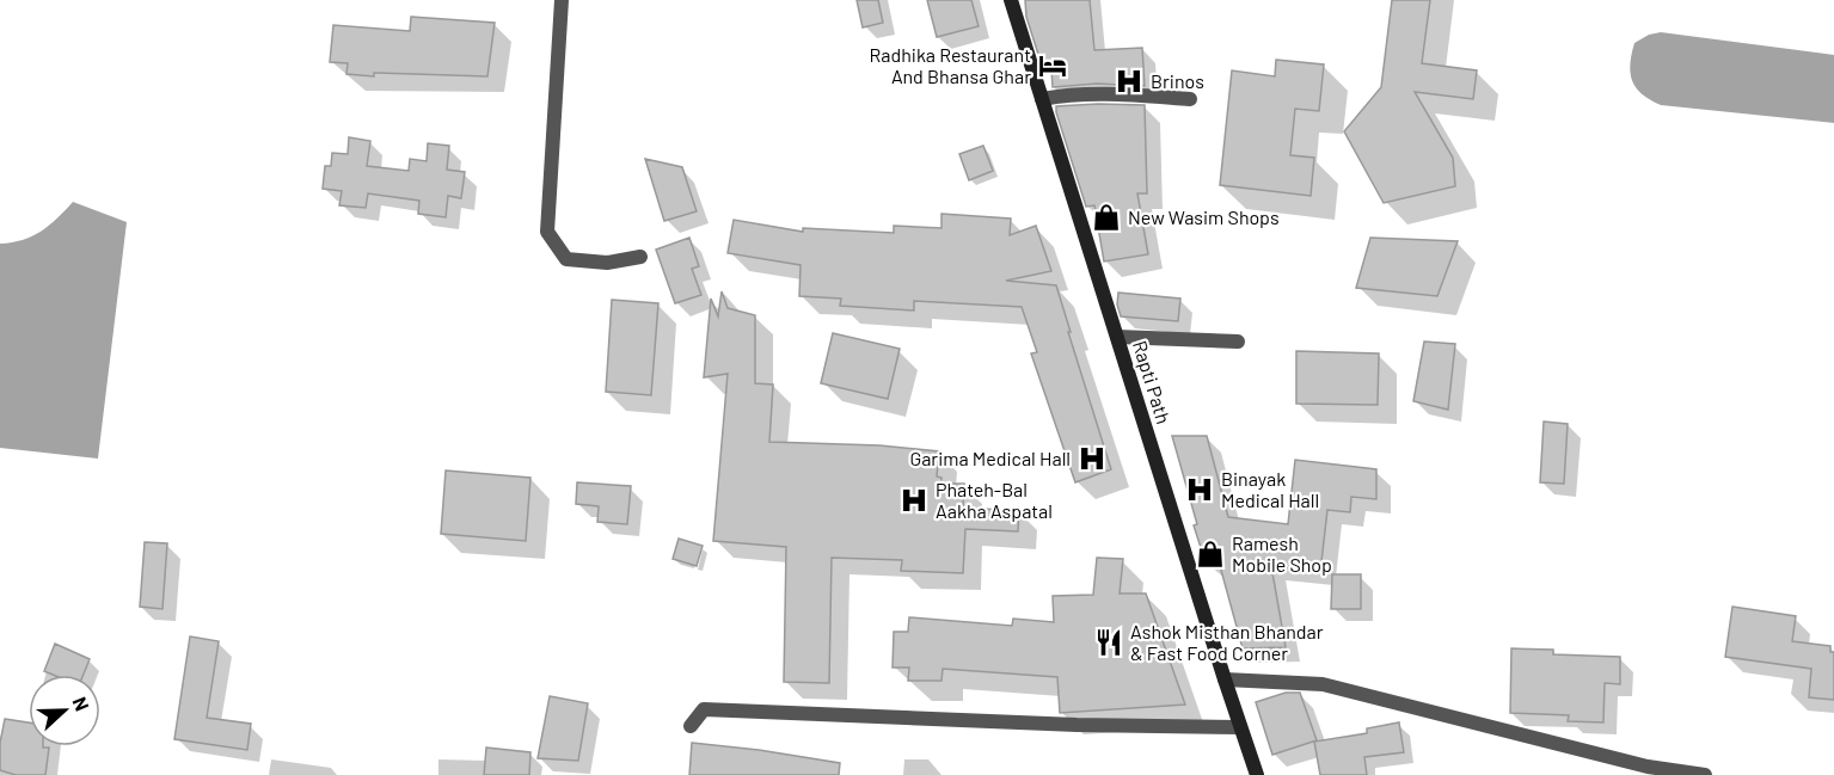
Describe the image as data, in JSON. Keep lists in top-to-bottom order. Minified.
{"streets":{"main road":["Rapti Path"]},"places":{"hotel":["Radhika Restaurant And Bhansa Ghar"],"hospital":["Brinos","Garima Medical Hall","Binayak Medical Hall","Phateh-Bal Aakha Aspatal"],"shop":["New Wasim Shops","Ramesh Mobile Shop"],"restaurant":["Ashok Misthan Bhandar & Fast Food Corner"]},"north":"right"}
